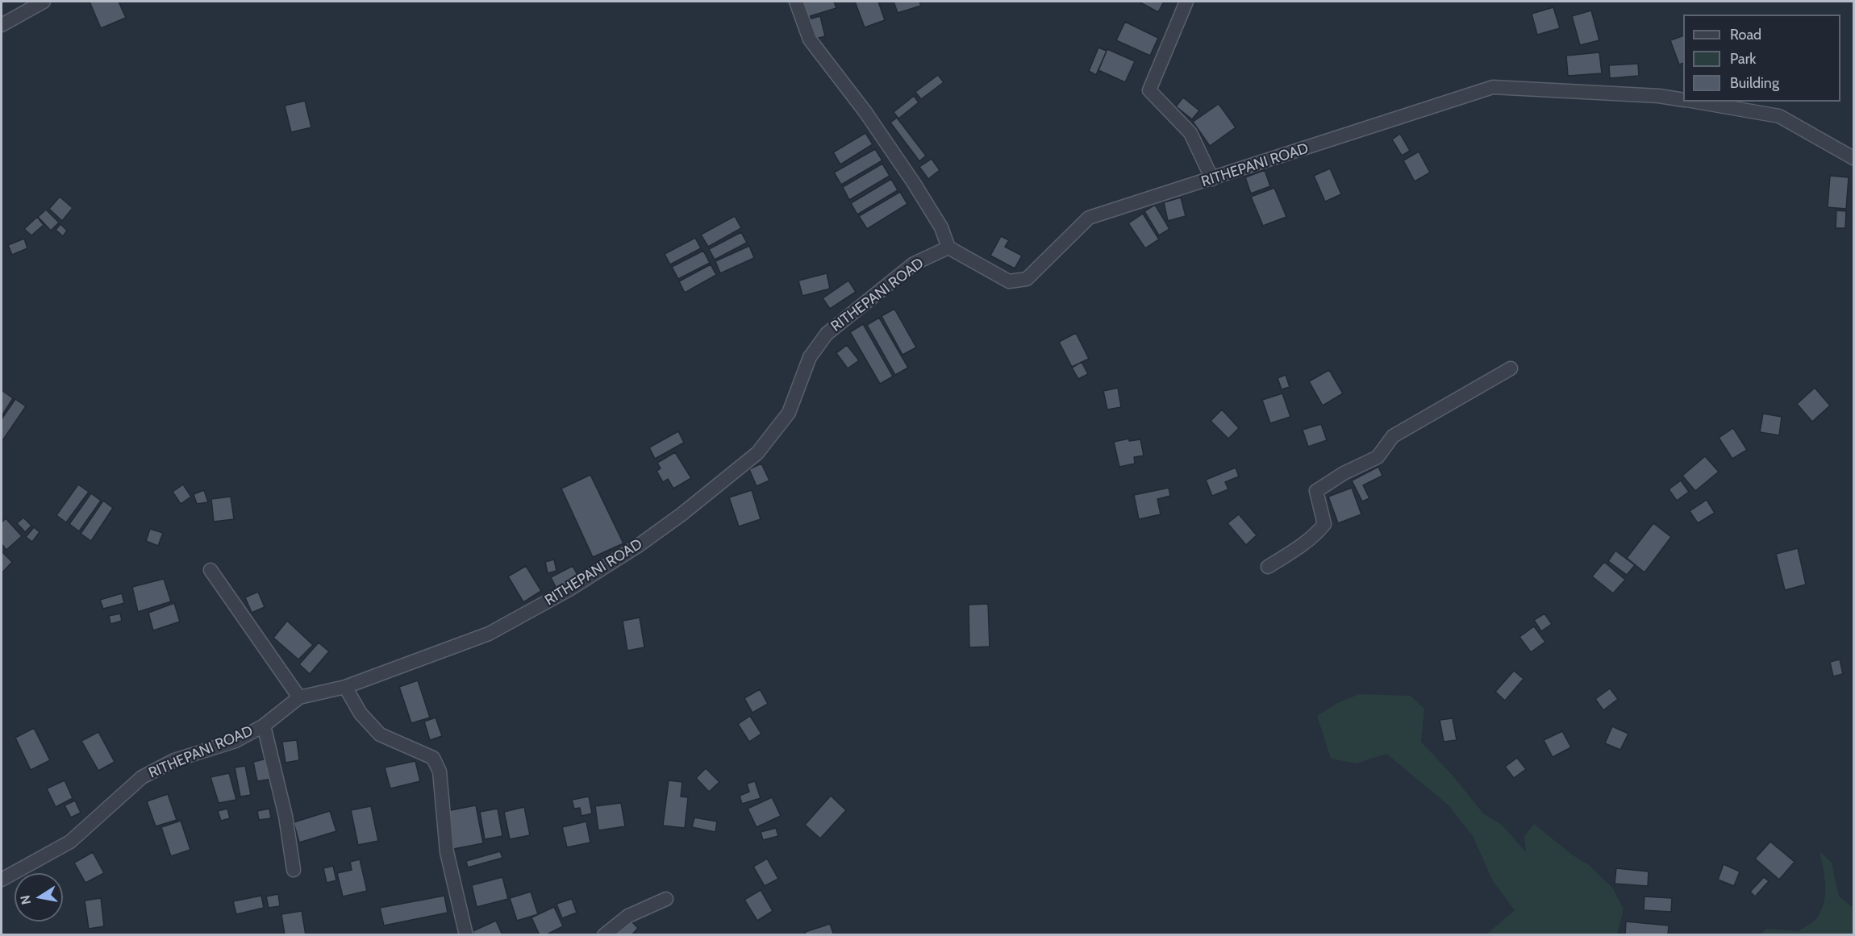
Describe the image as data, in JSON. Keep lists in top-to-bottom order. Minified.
{"streets":{"street":["RITHEPANI ROAD"]},"legend":["Road","Park","Building"],"north":"left"}
